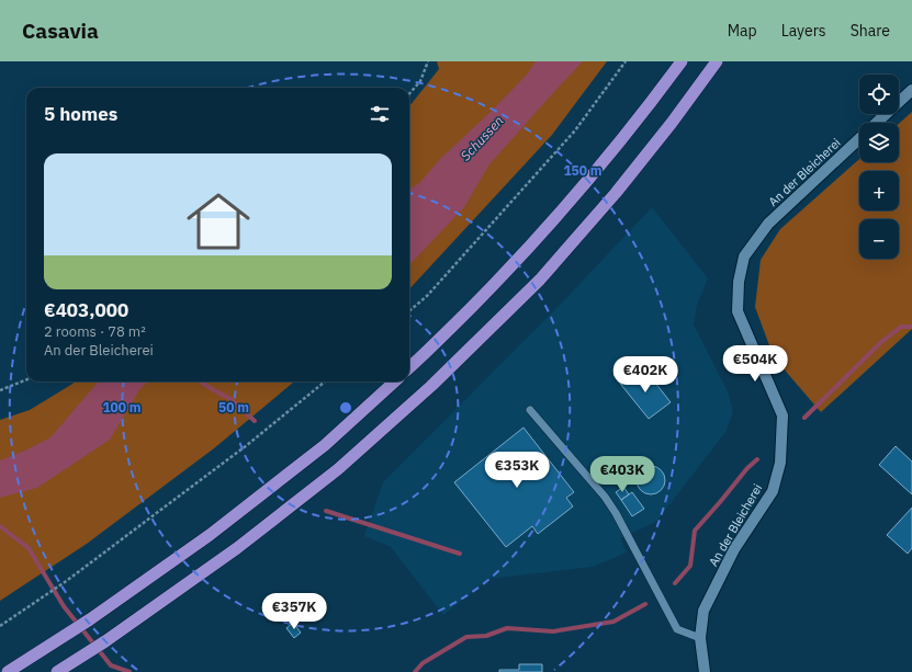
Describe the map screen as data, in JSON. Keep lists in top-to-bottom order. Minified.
{"streets":{"street":["An der Bleicherei"]},"water":["Schussen"],"page":{"header":"Casavia","nav":["Map","Layers","Share"],"map_buttons":["+","−"],"heading":"5 homes","list":[{"name":"€403,000","note":"2 rooms · 78 m² · An der Bleicherei"}],"price":["€504K","€402K","€353K","€403K","€357K"]},"rings":["150 m","100 m","50 m"]}
